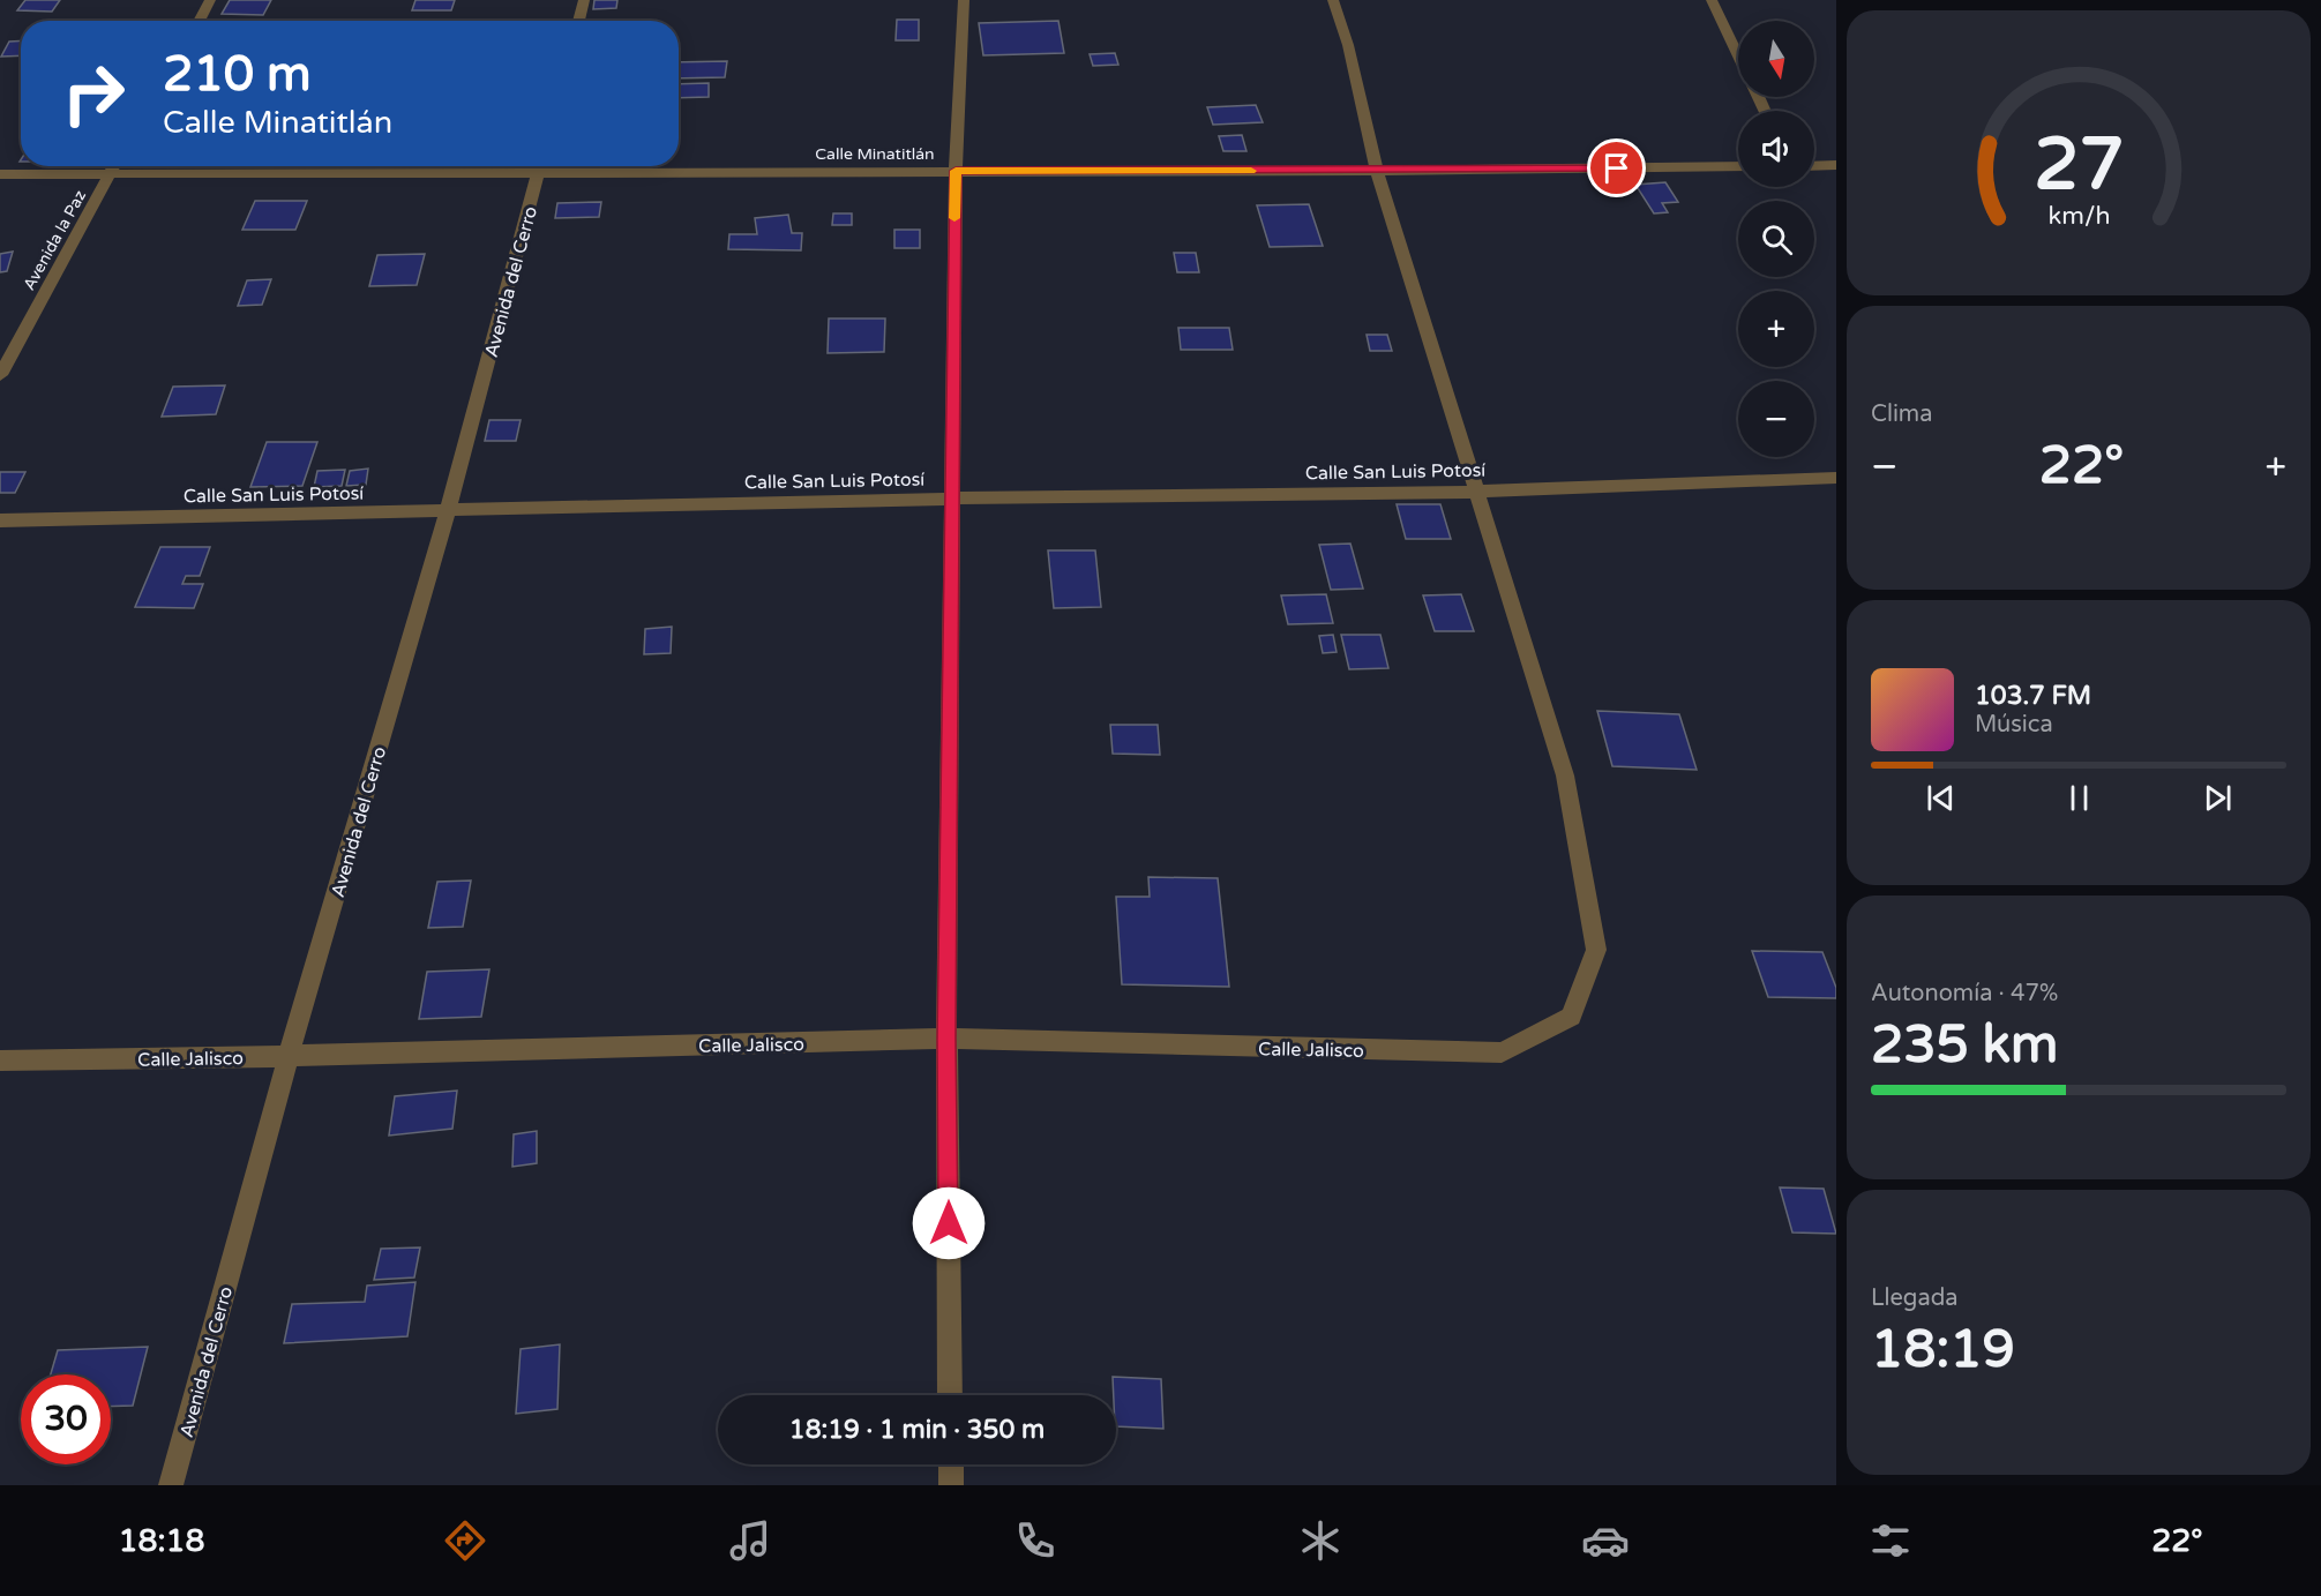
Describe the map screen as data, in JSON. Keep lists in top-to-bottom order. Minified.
{"streets":{"street":["Calle Minatitlán","Avenida la Paz","Avenida del Cerro","Calle San Luis Potosí","Calle Jalisco"]},"crossings":[["Calle Minatitlán","Avenida la Paz"],["Avenida del Cerro","Calle San Luis Potosí"],["Avenida del Cerro","Calle Jalisco"],["Calle San Luis Potosí","Calle Jalisco"]],"north":"bottom","page":{"map_buttons":["+","−"],"turn":["210 m","Calle Minatitlán"],"tile":["Clima",["Autonomía · 47%","235 km"],["Llegada","18:19"]],"heat":["−","22°","+"],"song":["103.7 FM","Música"],"limit":"30","trip":"18:19 · 1 min · 350 m","tabs":["18:18","22°"],"gauge":["27","km/h"]}}
